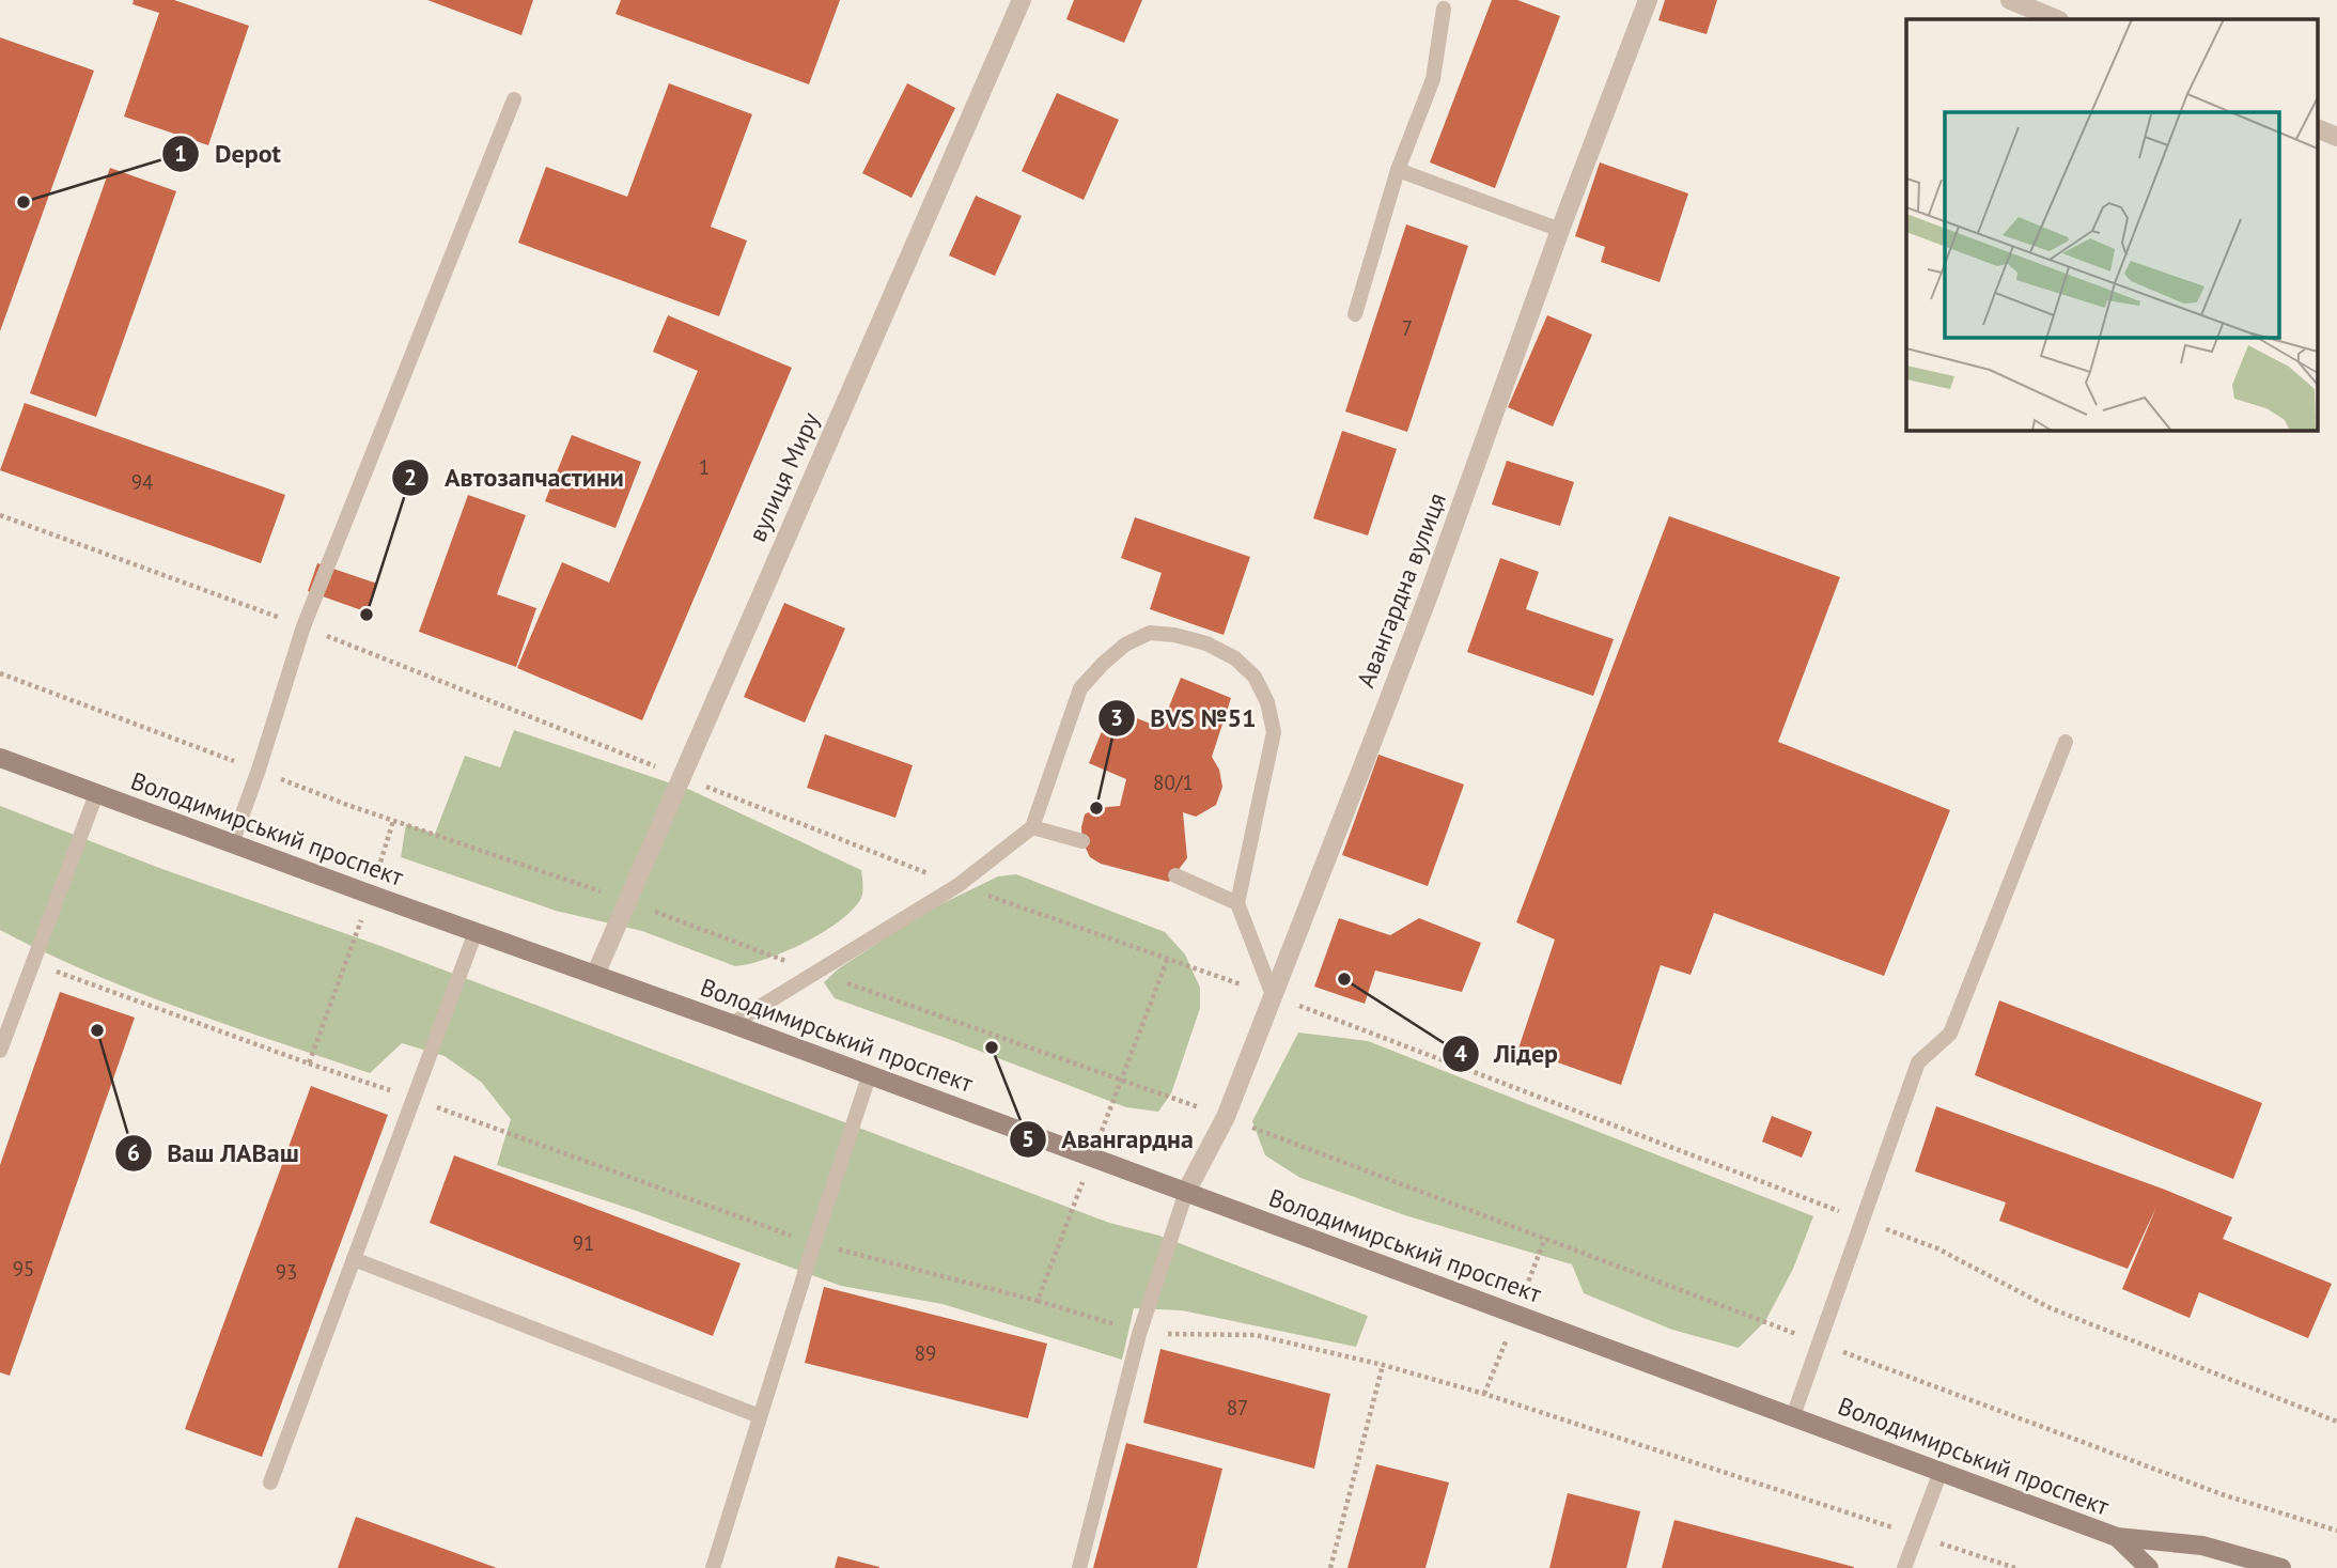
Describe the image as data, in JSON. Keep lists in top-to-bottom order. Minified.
{"streets":{"main road":["Володимирський проспект"],"street":["вулиця Миру","Авангардна вулиця"]},"crossings":[["вулиця Миру","Володимирський проспект"],["Авангардна вулиця","Володимирський проспект"]],"places":["Depot","Автозапчастини","BVS №51","Лідер","Ваш ЛАВаш","Авангардна"],"house_numbers":["7","1","94","80/1","91","95","93","89","87"]}
